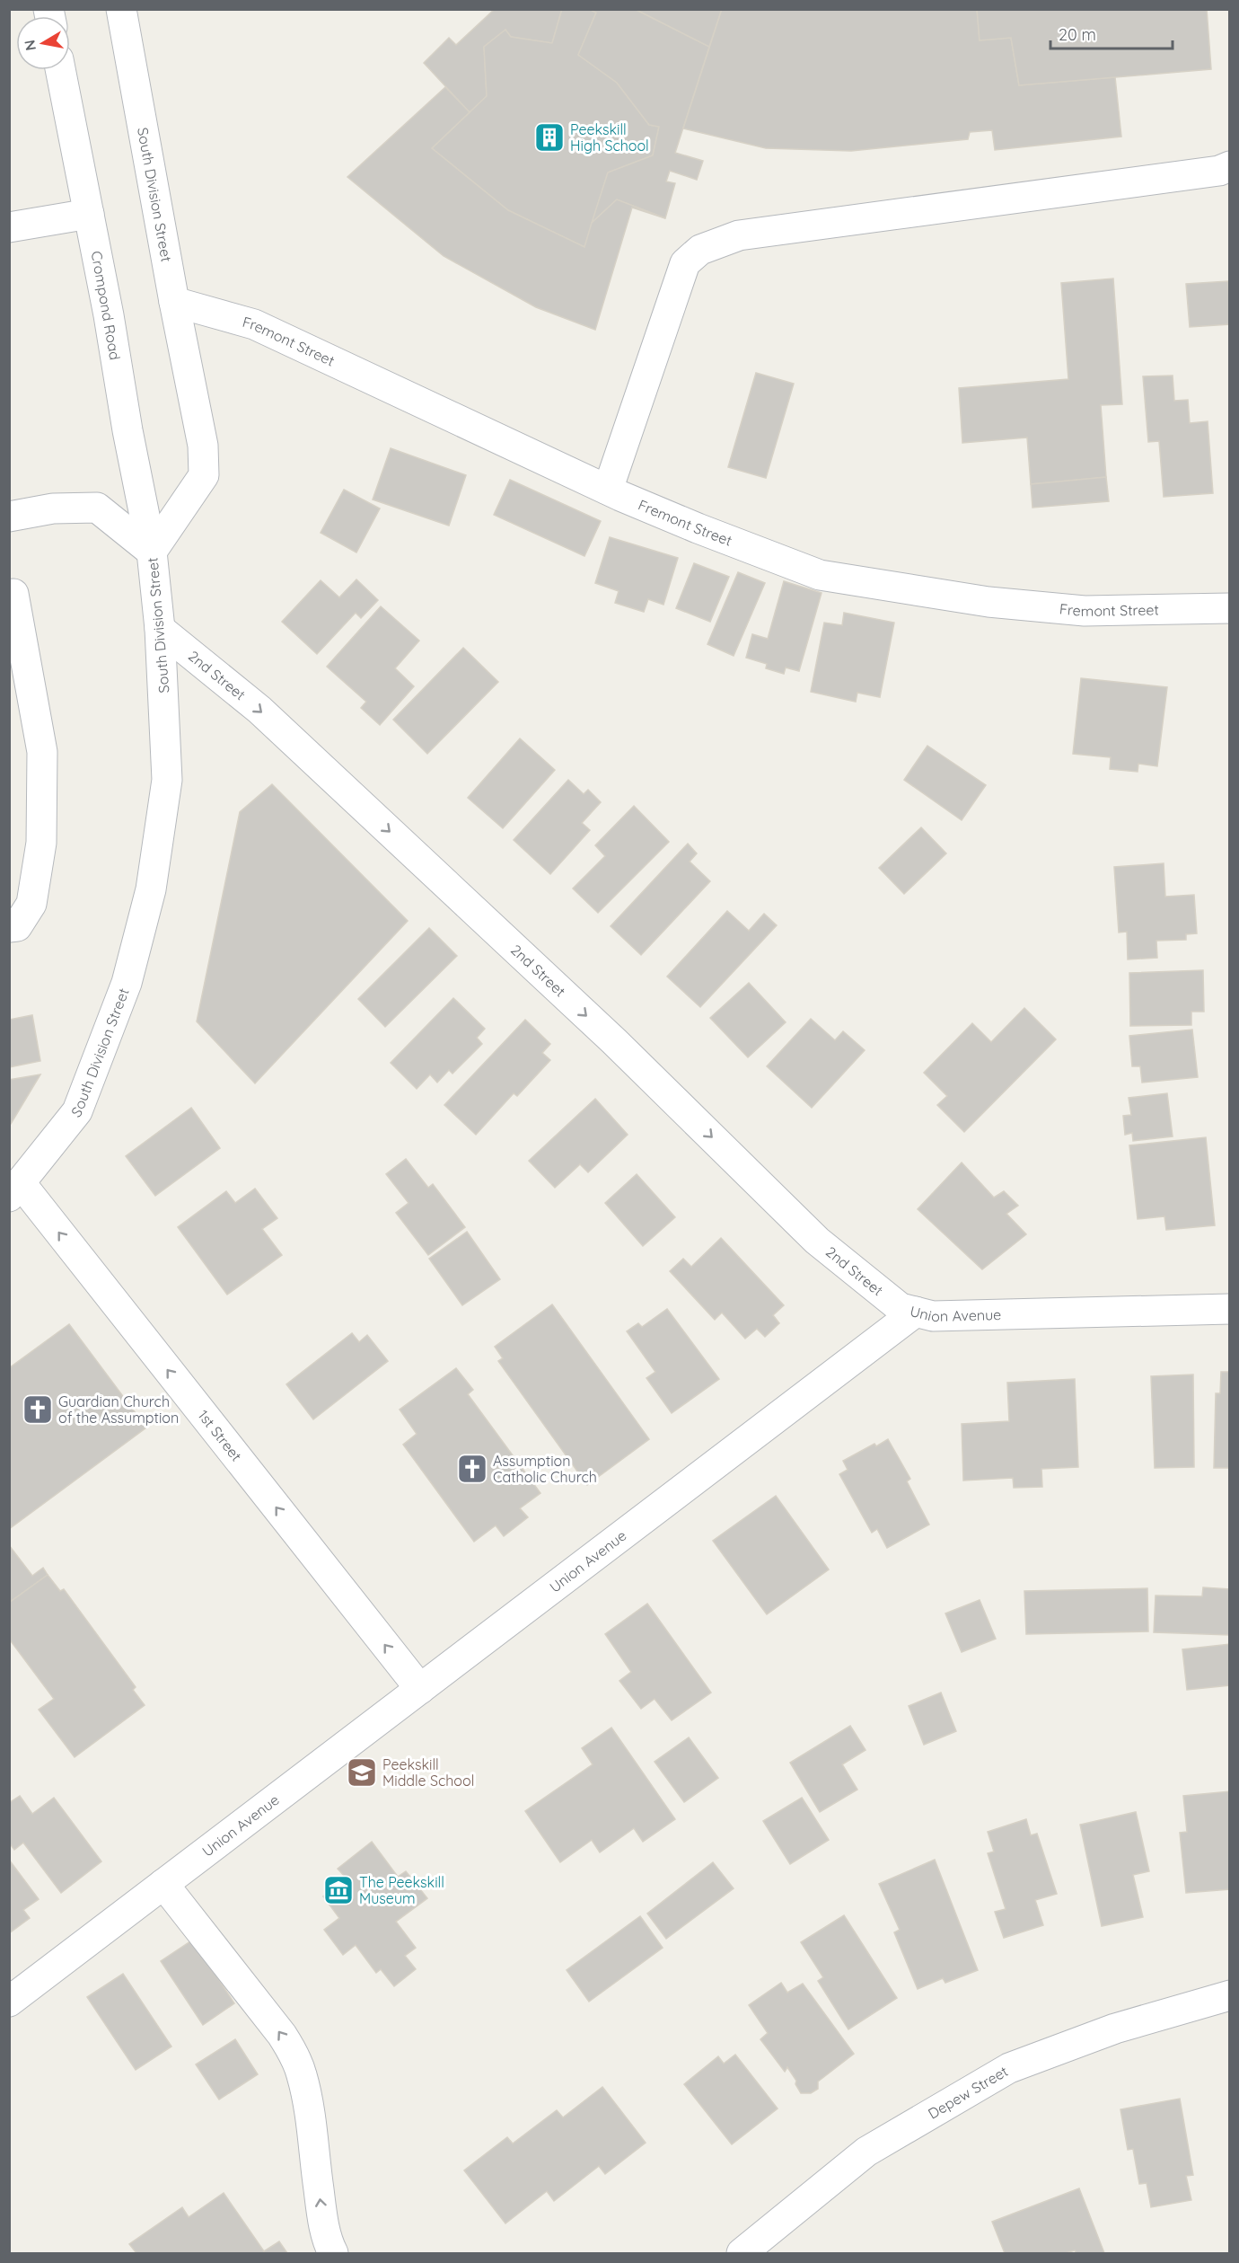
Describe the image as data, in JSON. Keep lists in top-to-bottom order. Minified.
{"streets":{"street":["South Division Street","Crompond Road","Fremont Street","2nd Street","Union Avenue","1st Street","Depew Street"]},"crossings":[["South Division Street","Crompond Road"],["South Division Street","Fremont Street"],["South Division Street","2nd Street"],["South Division Street","1st Street"],["2nd Street","Union Avenue"],["Union Avenue","1st Street"]],"one_way":["2nd Street","1st Street"],"places":{"building":["Peekskill High School"],"church":["Guardian Church of the Assumption","Assumption Catholic Church"],"school or university":["Peekskill Middle School"],"museum":["The Peekskill Museum"]},"scale_bar":"20 m","north":"left"}
